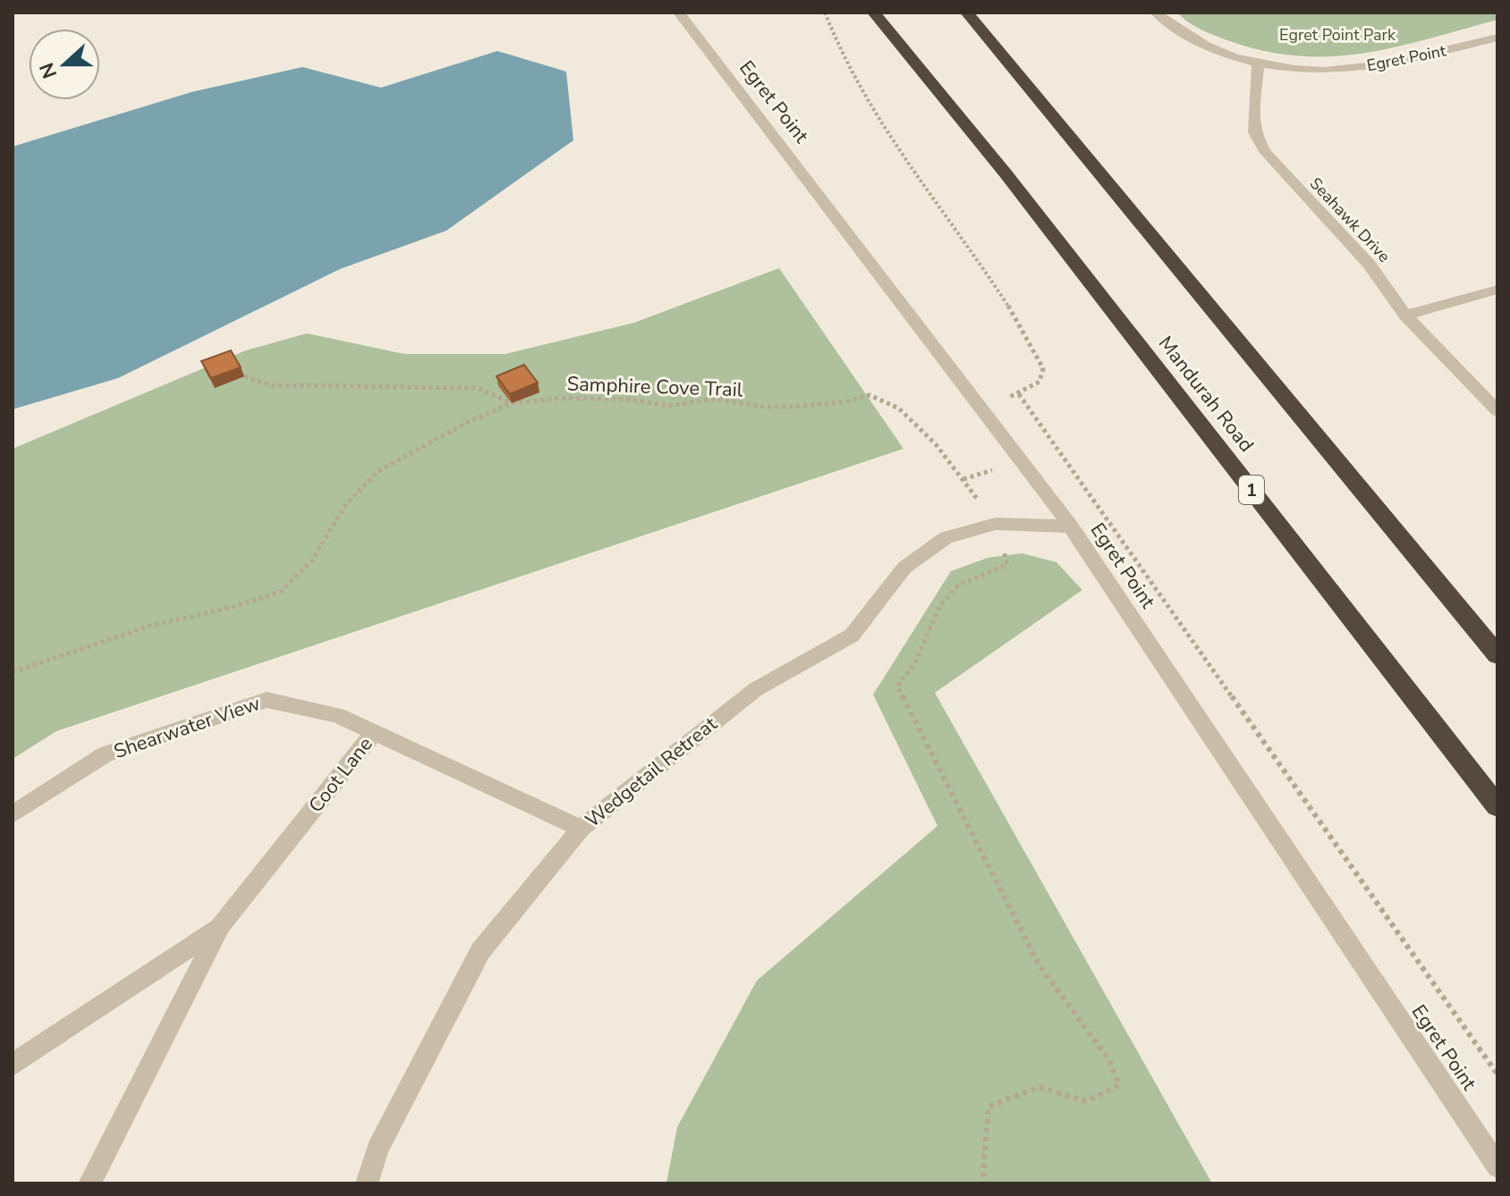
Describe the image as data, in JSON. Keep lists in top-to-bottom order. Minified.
{"streets":{"highway":["Mandurah Road","1"],"street":["Egret Point","Seahawk Drive","Shearwater View","Wedgetail Retreat","Coot Lane"],"path":["Samphire Cove Trail"]},"crossings":[["Egret Point","Seahawk Drive"],["Egret Point","Wedgetail Retreat"],["Samphire Cove Trail","Wedgetail Retreat"],["Shearwater View","Coot Lane"],["Wedgetail Retreat","Coot Lane"]],"parks":["Egret Point Park"],"north":"left"}
